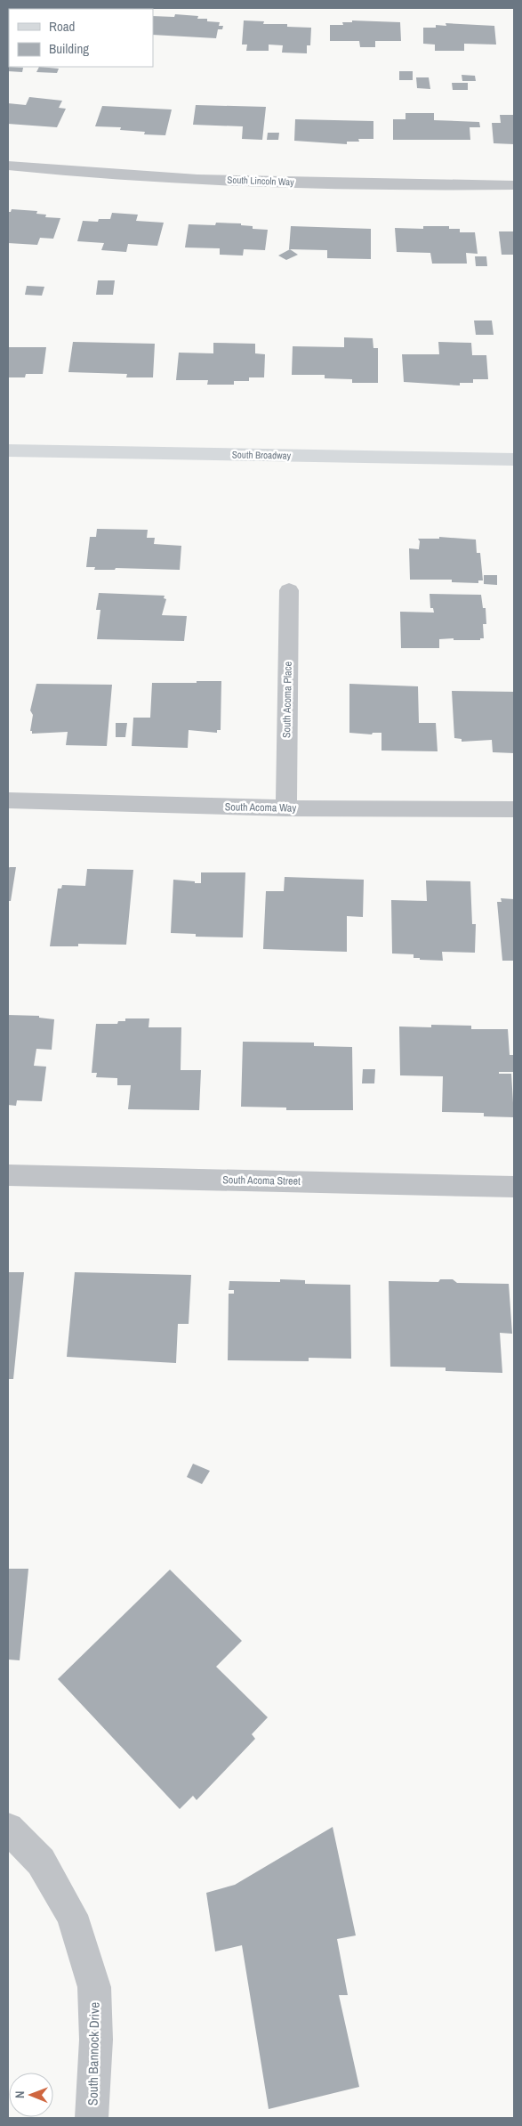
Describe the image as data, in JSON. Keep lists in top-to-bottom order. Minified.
{"streets":{"main road":["South Broadway"],"street":["South Lincoln Way","South Acoma Place","South Acoma Way","South Acoma Street","South Bannock Drive"]},"crossings":[["South Acoma Place","South Acoma Way"]],"legend":["Road","Building"],"north":"left"}
